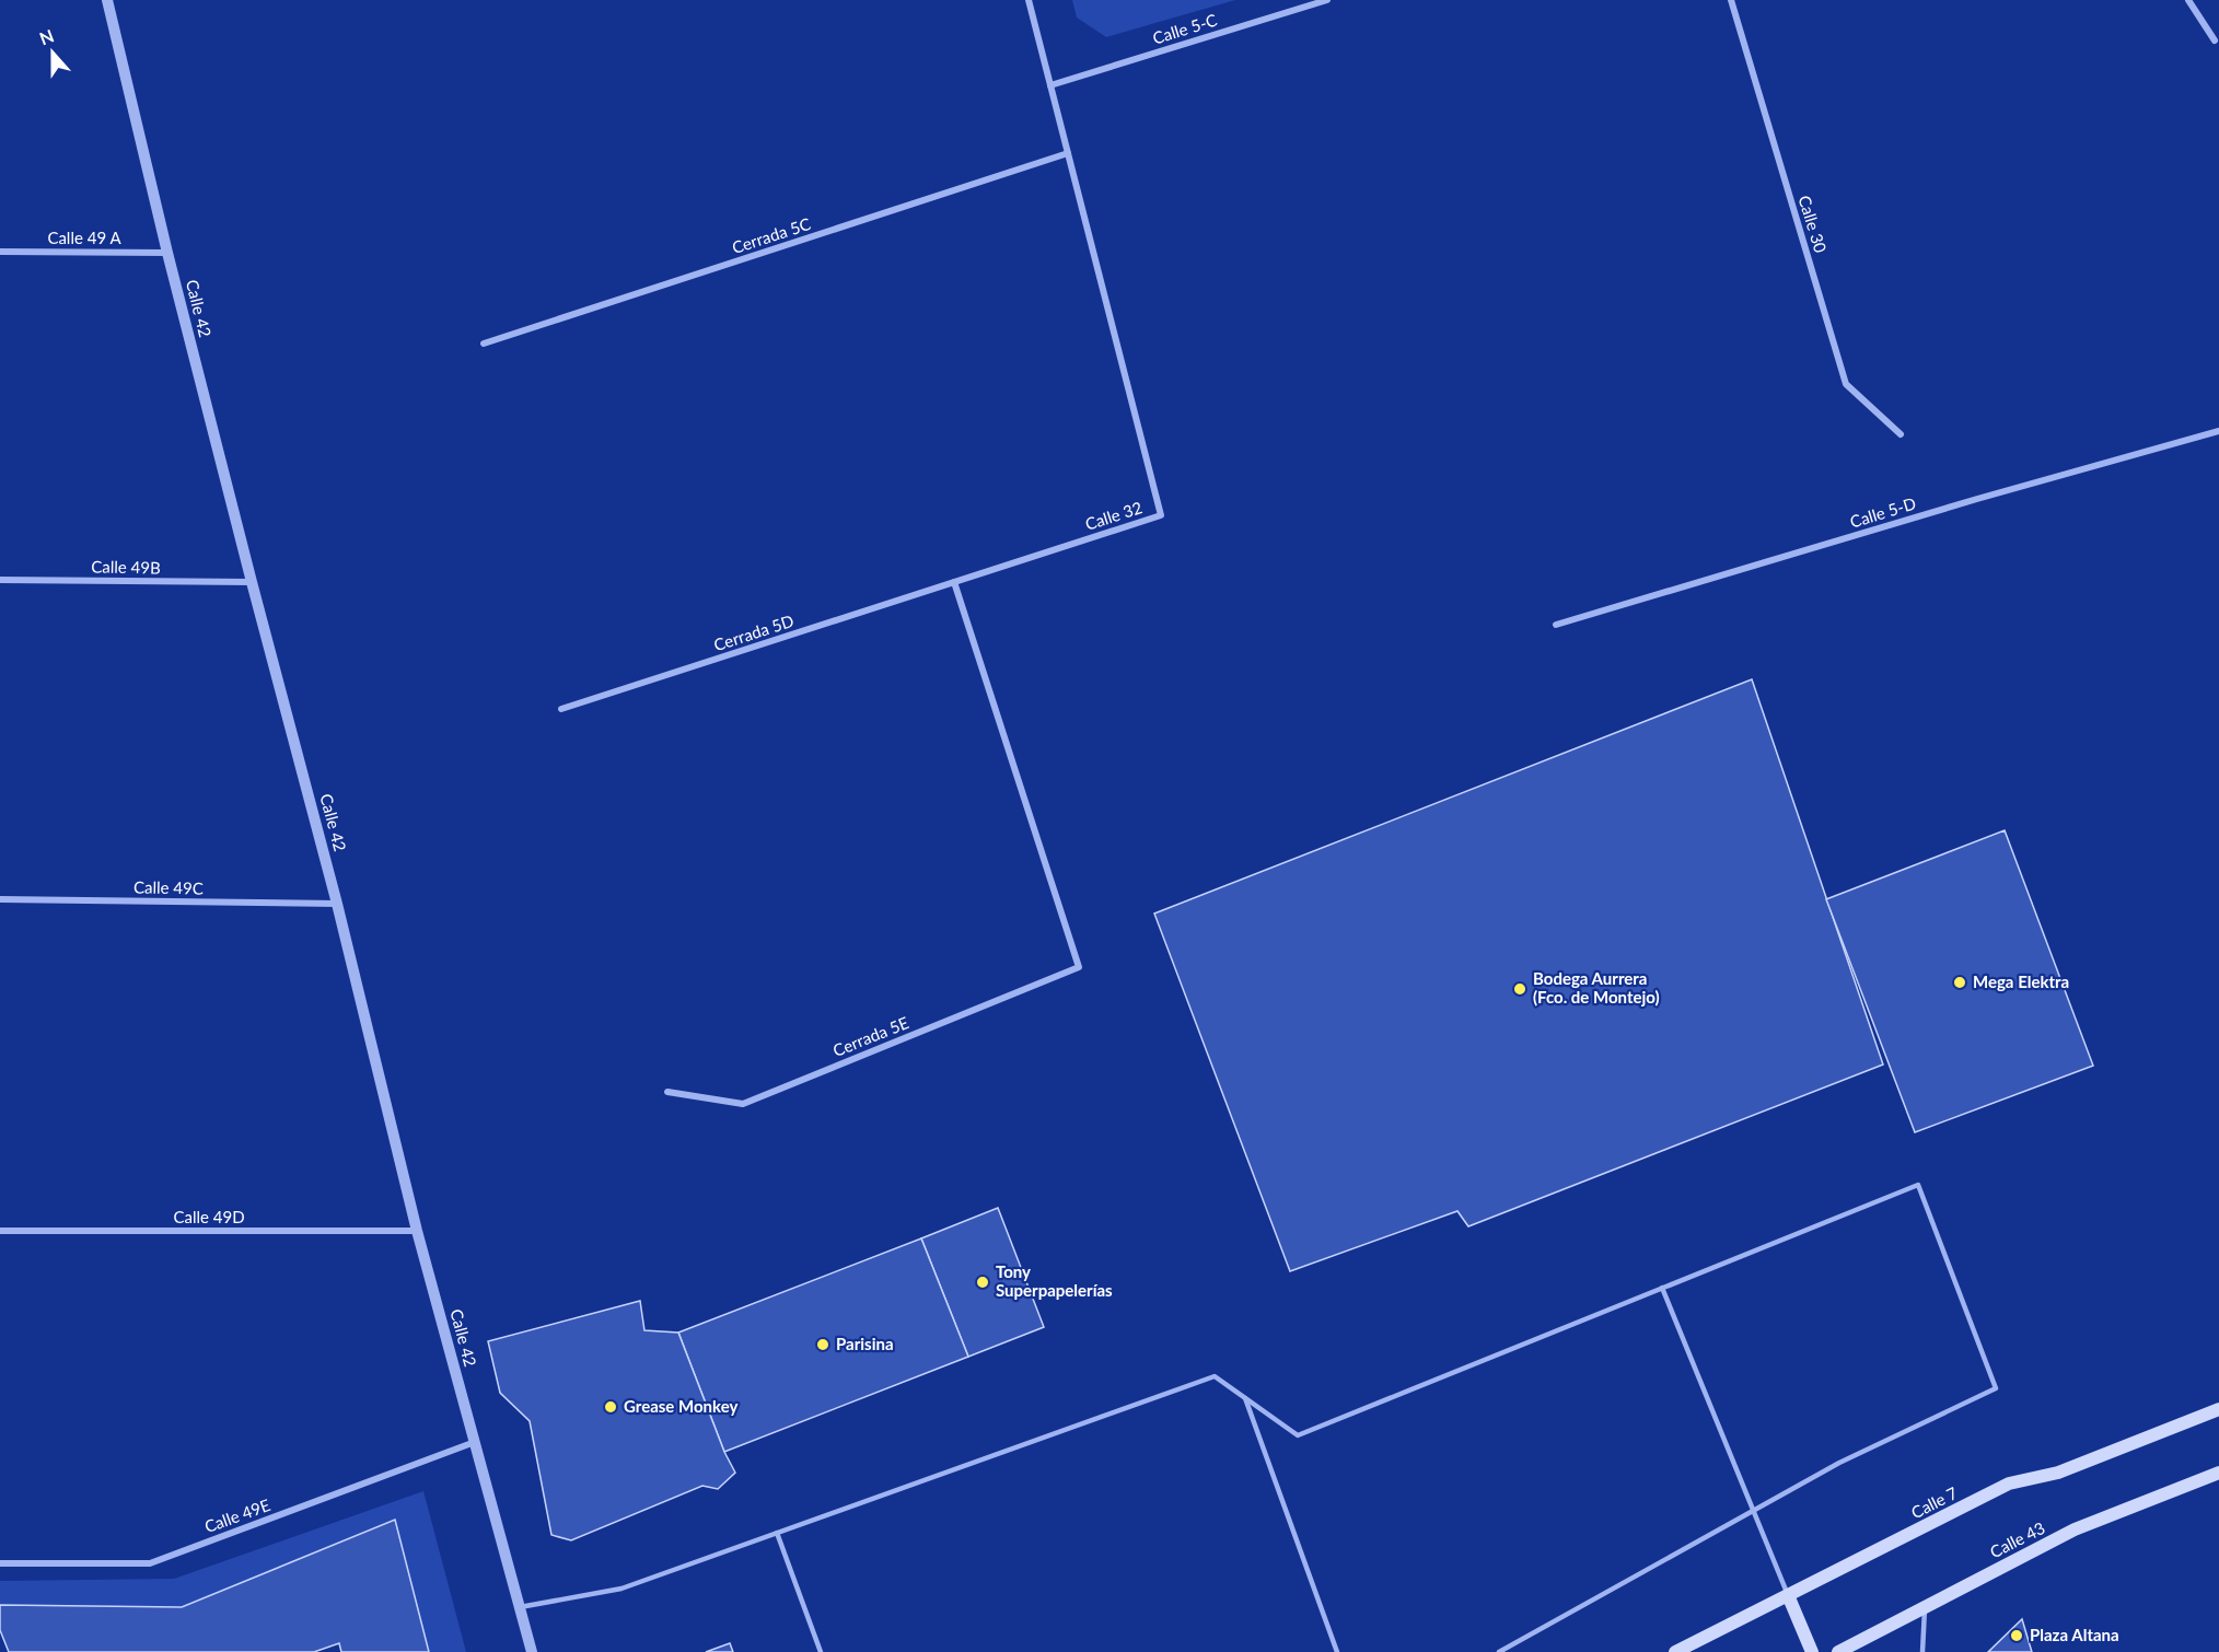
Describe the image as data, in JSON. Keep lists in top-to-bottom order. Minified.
{"streets":{"main road":["Calle 7","Calle 43"],"street":["Calle 5-C","Calle 30","Cerrada 5C","Calle 49 A","Calle 42","Calle 5-D","Calle 32","Calle 49B","Cerrada 5D","Calle 49C","Cerrada 5E","Calle 49D","Calle 49E"]},"crossings":[["Calle 5-C","Calle 32"],["Cerrada 5C","Calle 32"],["Calle 49 A","Calle 42"],["Calle 42","Calle 49B"],["Calle 42","Calle 49C"],["Calle 42","Calle 49D"],["Calle 42","Calle 49E"],["Calle 32","Cerrada 5D"],["Calle 32","Cerrada 5E"],["Cerrada 5D","Cerrada 5E"]],"places":["Mega Elektra","Bodega Aurrera (Fco. de Montejo)","Tony Superpapelerías","Parisina","Grease Monkey","Plaza Altana"],"north":"top"}
